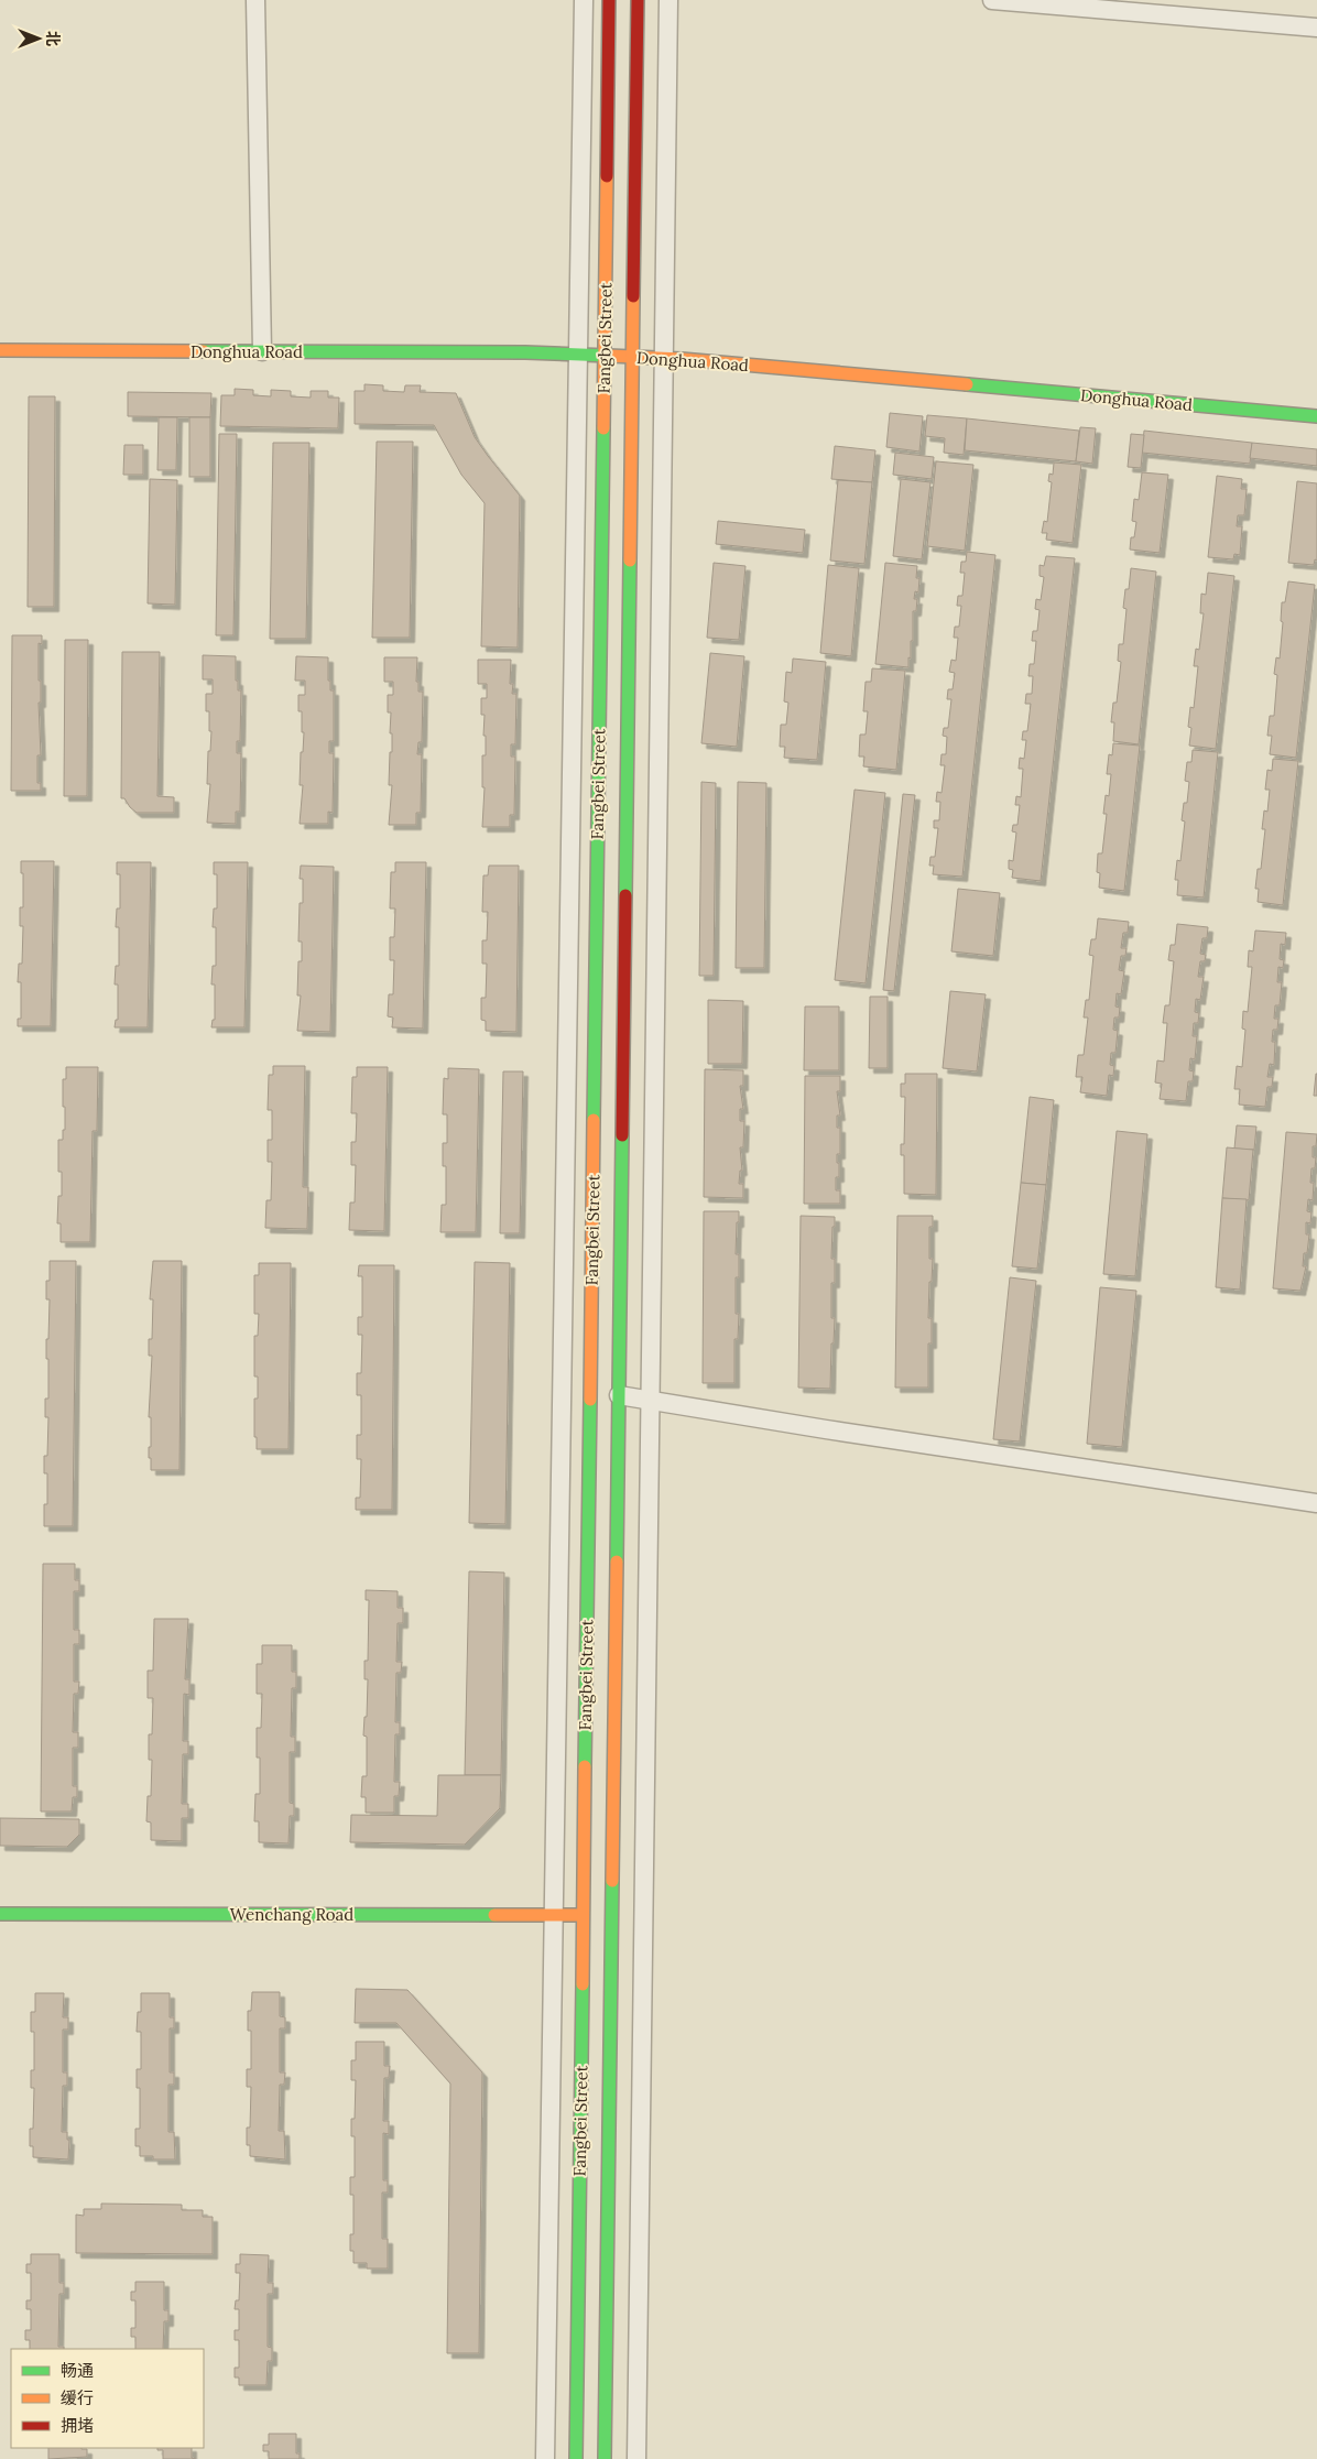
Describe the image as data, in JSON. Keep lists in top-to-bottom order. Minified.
{"streets":{"main road":["Fangbei Street","Donghua Road","Wenchang Road"]},"crossings":[["Fangbei Street","Donghua Road"],["Fangbei Street","Wenchang Road"]],"legend":["畅通","缓行","拥堵"],"north":"right"}
